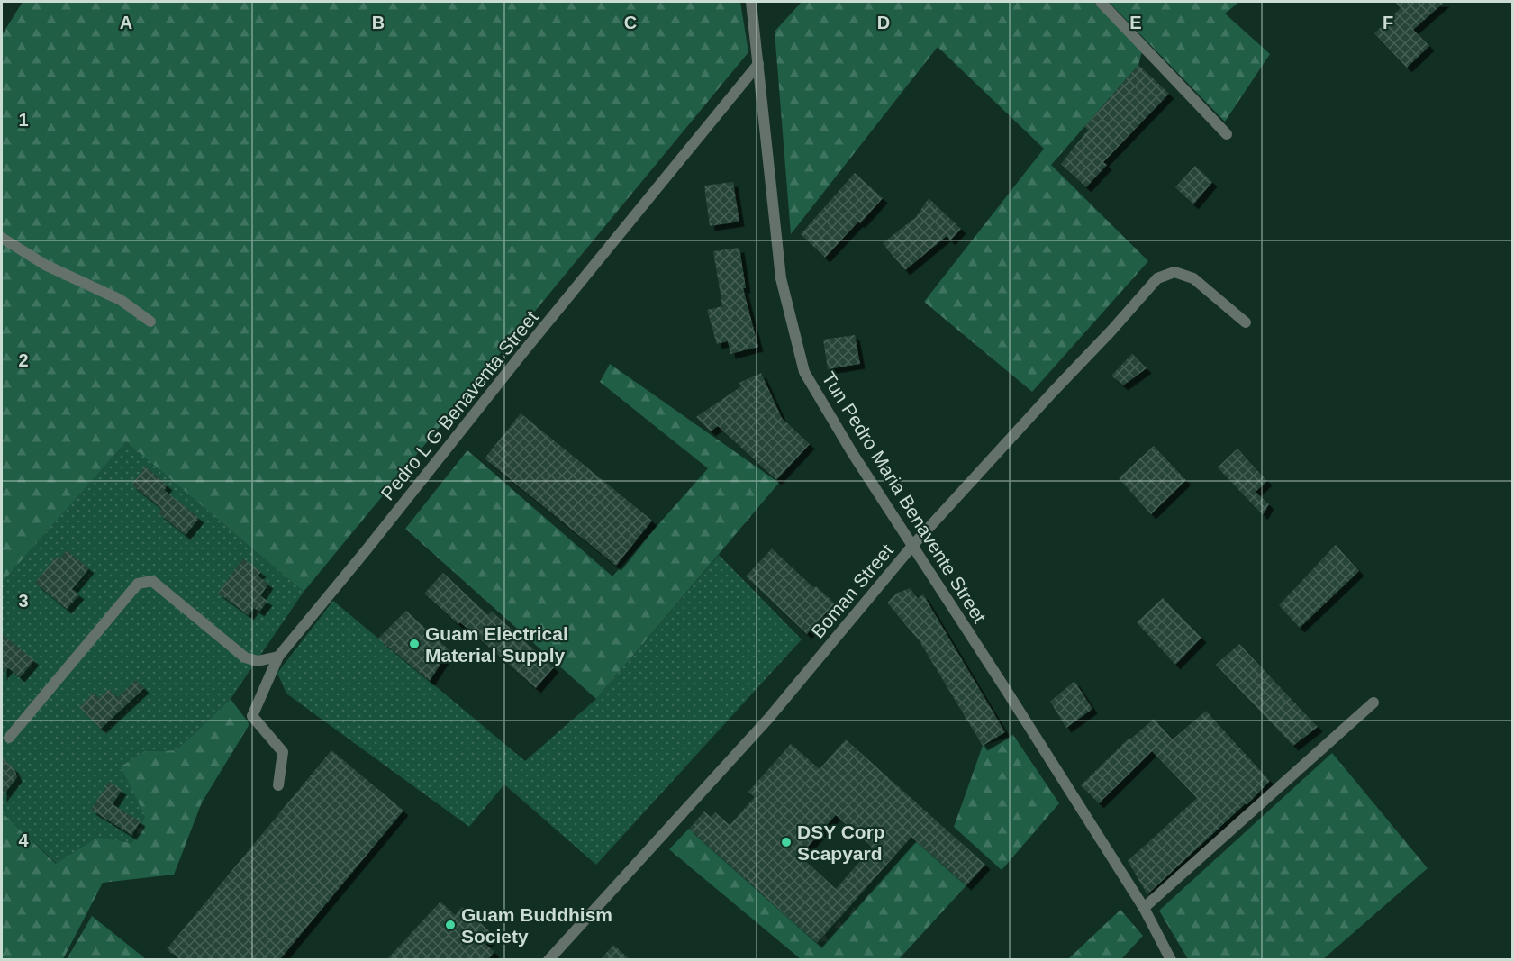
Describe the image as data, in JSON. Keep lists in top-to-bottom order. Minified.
{"streets":{"street":["Pedro L G Benaventa Street","Tun Pedro Maria Benavente Street","Boman Street"]},"crossings":[["Pedro L G Benaventa Street","Tun Pedro Maria Benavente Street"],["Tun Pedro Maria Benavente Street","Boman Street"]],"places":["Guam Electrical Material Supply","DSY Corp Scapyard","Guam Buddhism Society"],"grid":{"columns":["A","B","C","D","E","F"],"rows":["1","2","3","4"]}}
